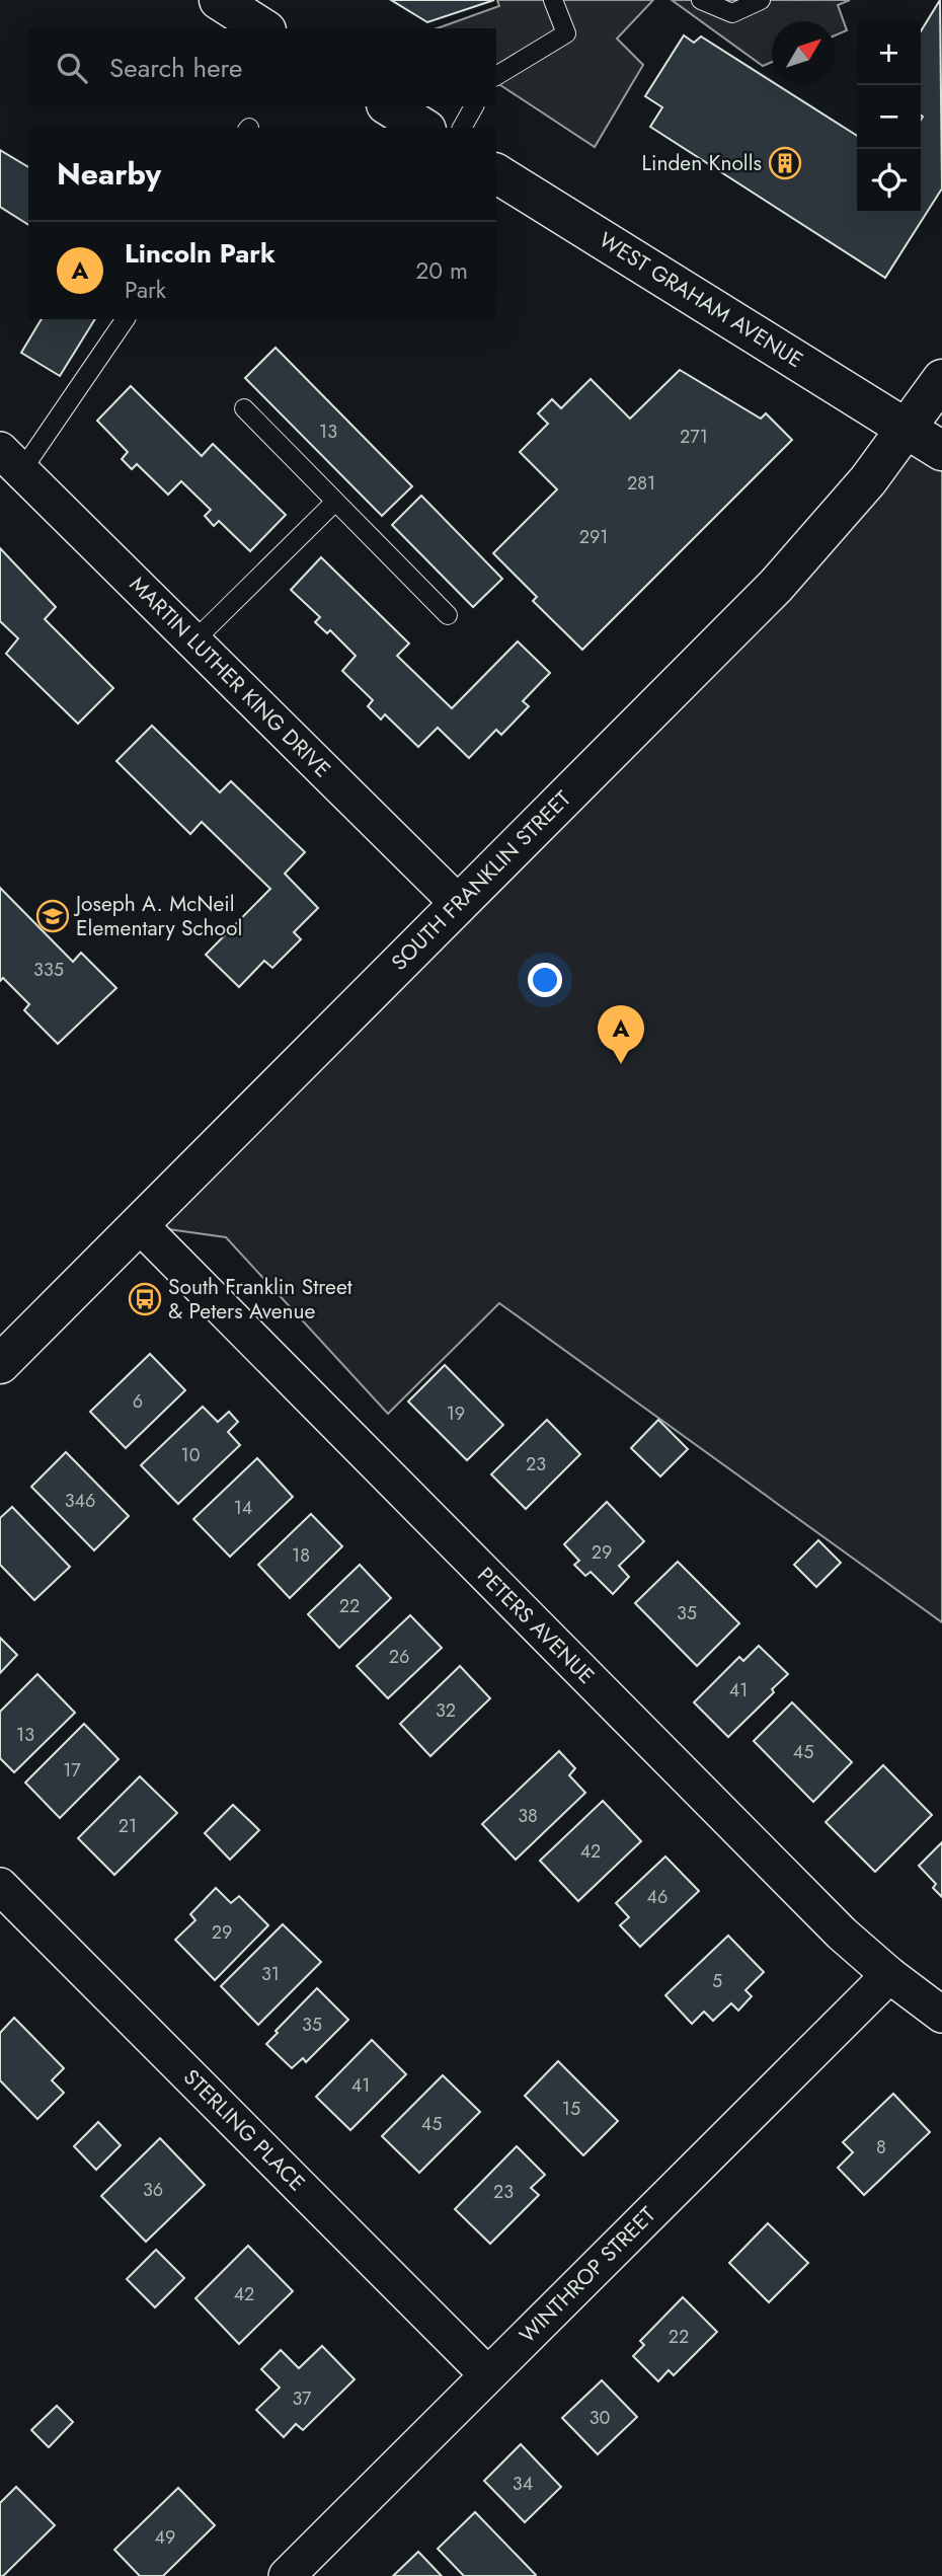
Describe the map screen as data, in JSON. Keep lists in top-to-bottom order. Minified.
{"streets":{"main road":["WEST GRAHAM AVENUE","SOUTH FRANKLIN STREET"],"street":["MARTIN LUTHER KING DRIVE","PETERS AVENUE","STERLING PLACE","WINTHROP STREET"]},"crossings":[["WEST GRAHAM AVENUE","SOUTH FRANKLIN STREET"],["MARTIN LUTHER KING DRIVE","SOUTH FRANKLIN STREET"],["SOUTH FRANKLIN STREET","PETERS AVENUE"],["PETERS AVENUE","WINTHROP STREET"],["STERLING PLACE","WINTHROP STREET"]],"places":{"building":["Linden Knolls"],"school or university":["Joseph A. McNeil Elementary School"],"bus stop":["South Franklin Street & Peters Avenue"]},"house_numbers":["13","271","281","291","335","6","19","10","23","346","14","29","18","22","35","26","41","32","13","45","17","38","21","42","46","29","31","5","35","41","15","45","8","36","23","42","22","37","30","34","49"],"north":"top right","page":{"map_buttons":["+","−"],"search":"Search here","heading":"Nearby","list":[{"mark":"A","name":"Lincoln Park","note":"Park","value":"20 m"}],"pins":"A"}}
